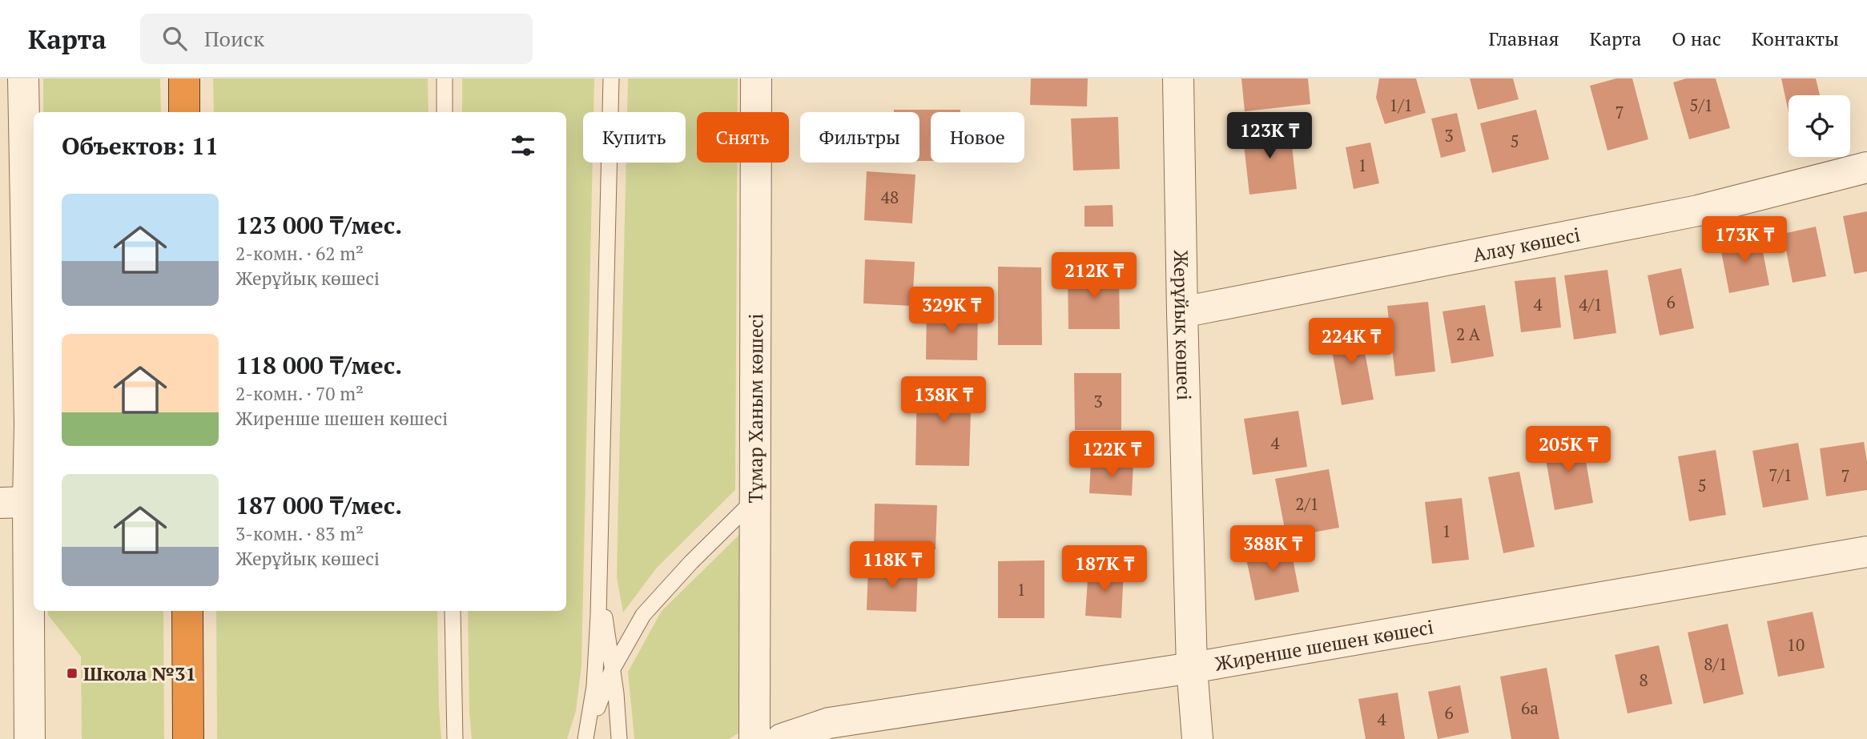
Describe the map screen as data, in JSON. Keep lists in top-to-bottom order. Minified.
{"streets":{"street":["Алау көшесі","Жерұйық көшесі","Тұмар Ханым көшесі","Жиренше шешен көшесі"]},"crossings":[["Алау көшесі","Жерұйық көшесі"],["Жерұйық көшесі","Жиренше шешен көшесі"]],"places":{"transit":["Школа №31"]},"house_numbers":["1/1","5/1","7","3","5","1","48","6","4","4/1","2 А","3","4","7/1","7","5","2/1","1","1","10","8/1","8","6а","6","4"],"page":{"header":"Карта","search":"Поиск","nav":["Главная","Карта","О нас","Контакты"],"price":["123K ₸","173K ₸","212K ₸","329K ₸","224K ₸","138K ₸","205K ₸","122K ₸","388K ₸","118K ₸","187K ₸"],"chip":["Купить","Снять","Фильтры","Новое"],"heading":"Объектов: 11","list":[{"name":"123 000 ₸/мес.","note":"2-комн. · 62 m² · Жерұйық көшесі"},{"name":"118 000 ₸/мес.","note":"2-комн. · 70 m² · Жиренше шешен көшесі"},{"name":"187 000 ₸/мес.","note":"3-комн. · 83 m² · Жерұйық көшесі"}]}}
